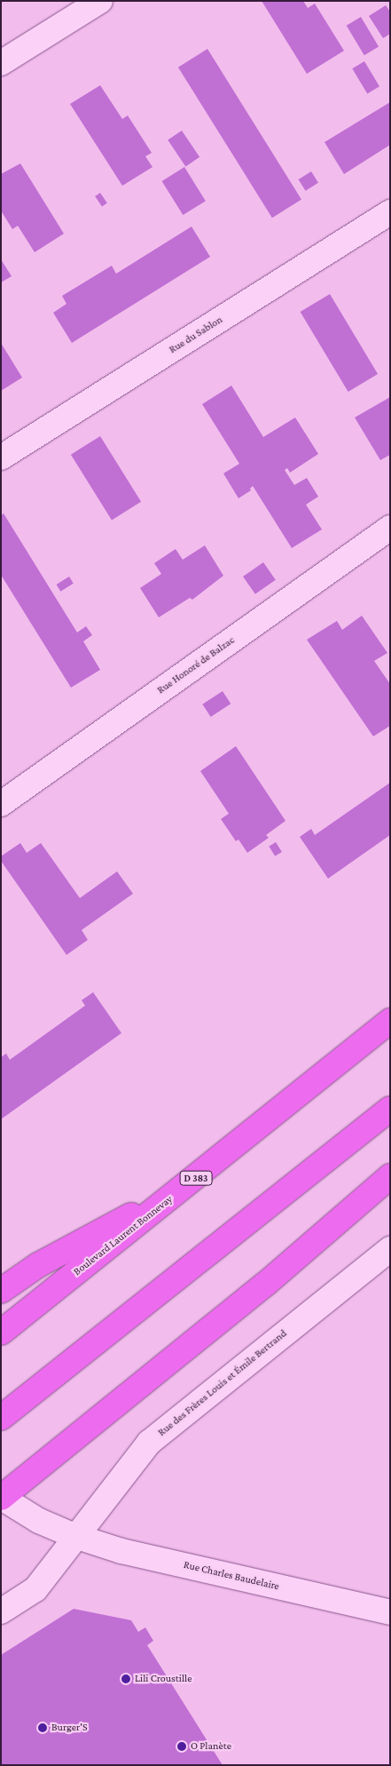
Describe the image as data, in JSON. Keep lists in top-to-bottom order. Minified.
{"streets":{"highway":["D 383","Boulevard Laurent Bonnevay"],"street":["Rue du Sablon","Rue Honoré de Balzac","Rue des Frères Louis et Émile Bertrand","Rue Charles Baudelaire"]},"crossings":[["Rue des Frères Louis et Émile Bertrand","Rue Charles Baudelaire"]],"places":["Lili Croustille","Burger'S","O Planète"]}
